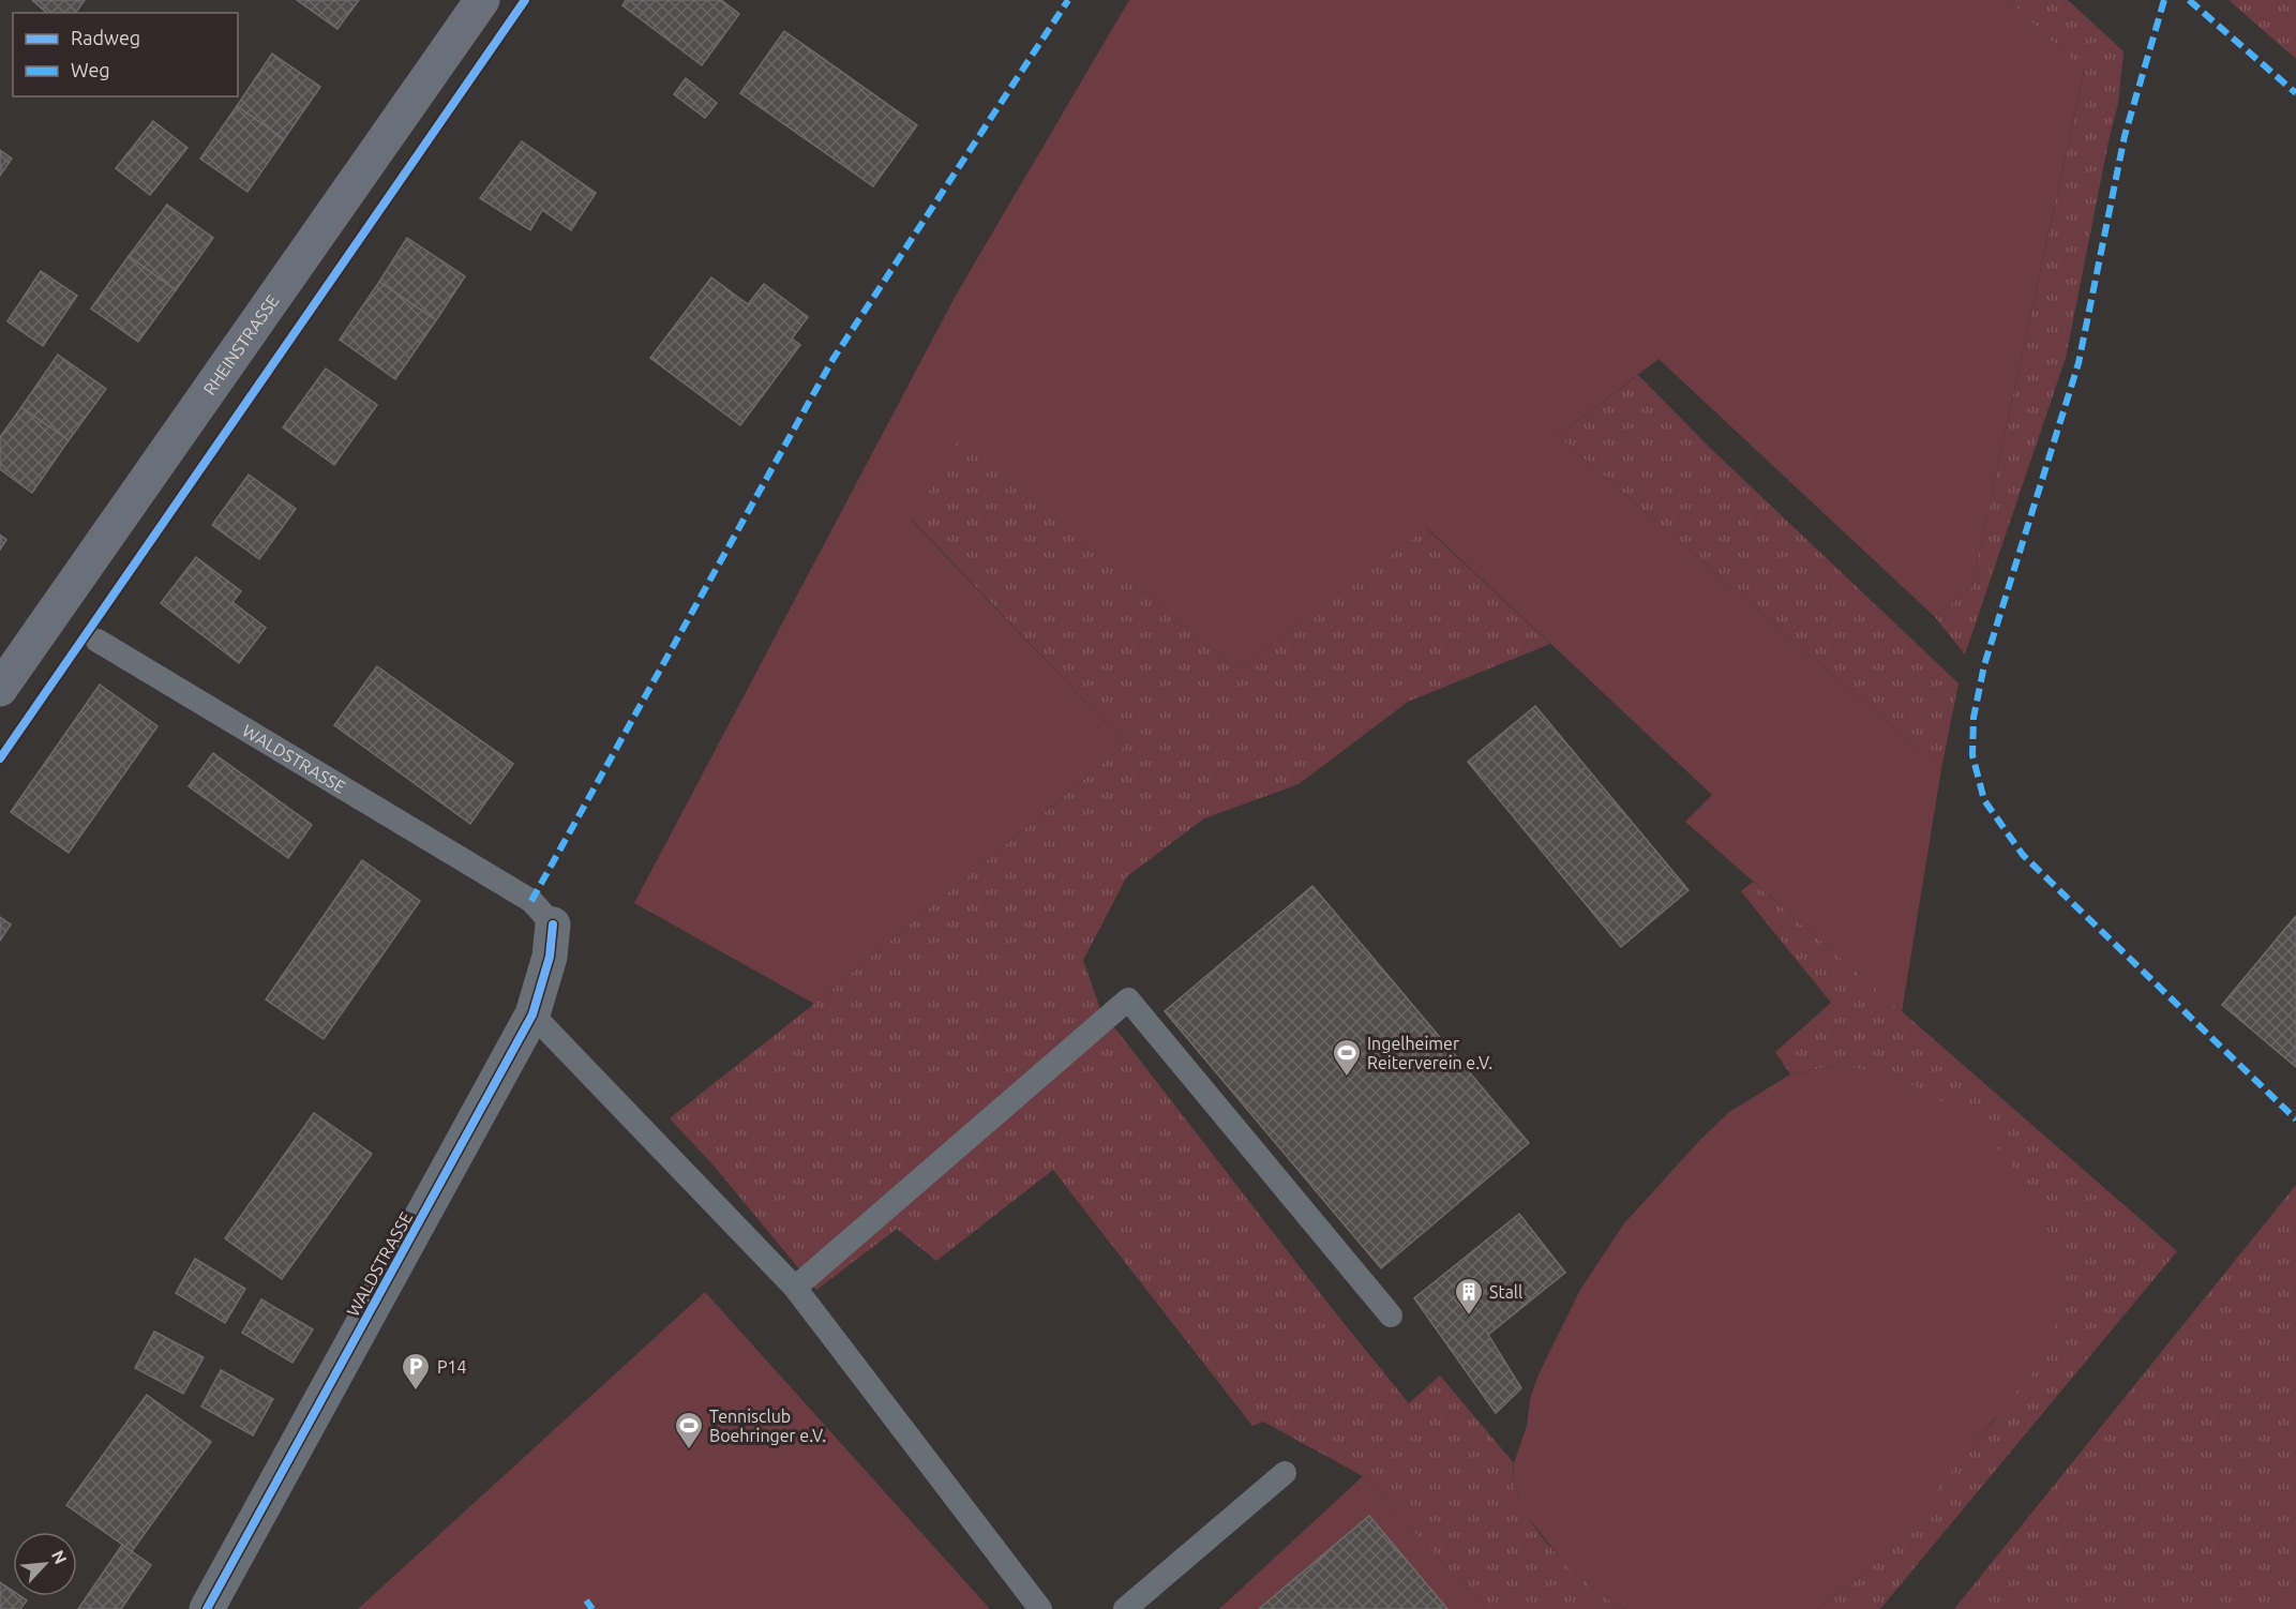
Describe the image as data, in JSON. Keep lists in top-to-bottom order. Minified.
{"streets":{"main road":["RHEINSTRASSE"],"street":["WALDSTRASSE"]},"places":{"sports":["Ingelheimer Reiterverein e.V.","Tennisclub Boehringer e.V."],"building":["Stall"],"parking":["P14"]},"legend":["Radweg","Weg"],"north":"top right"}
